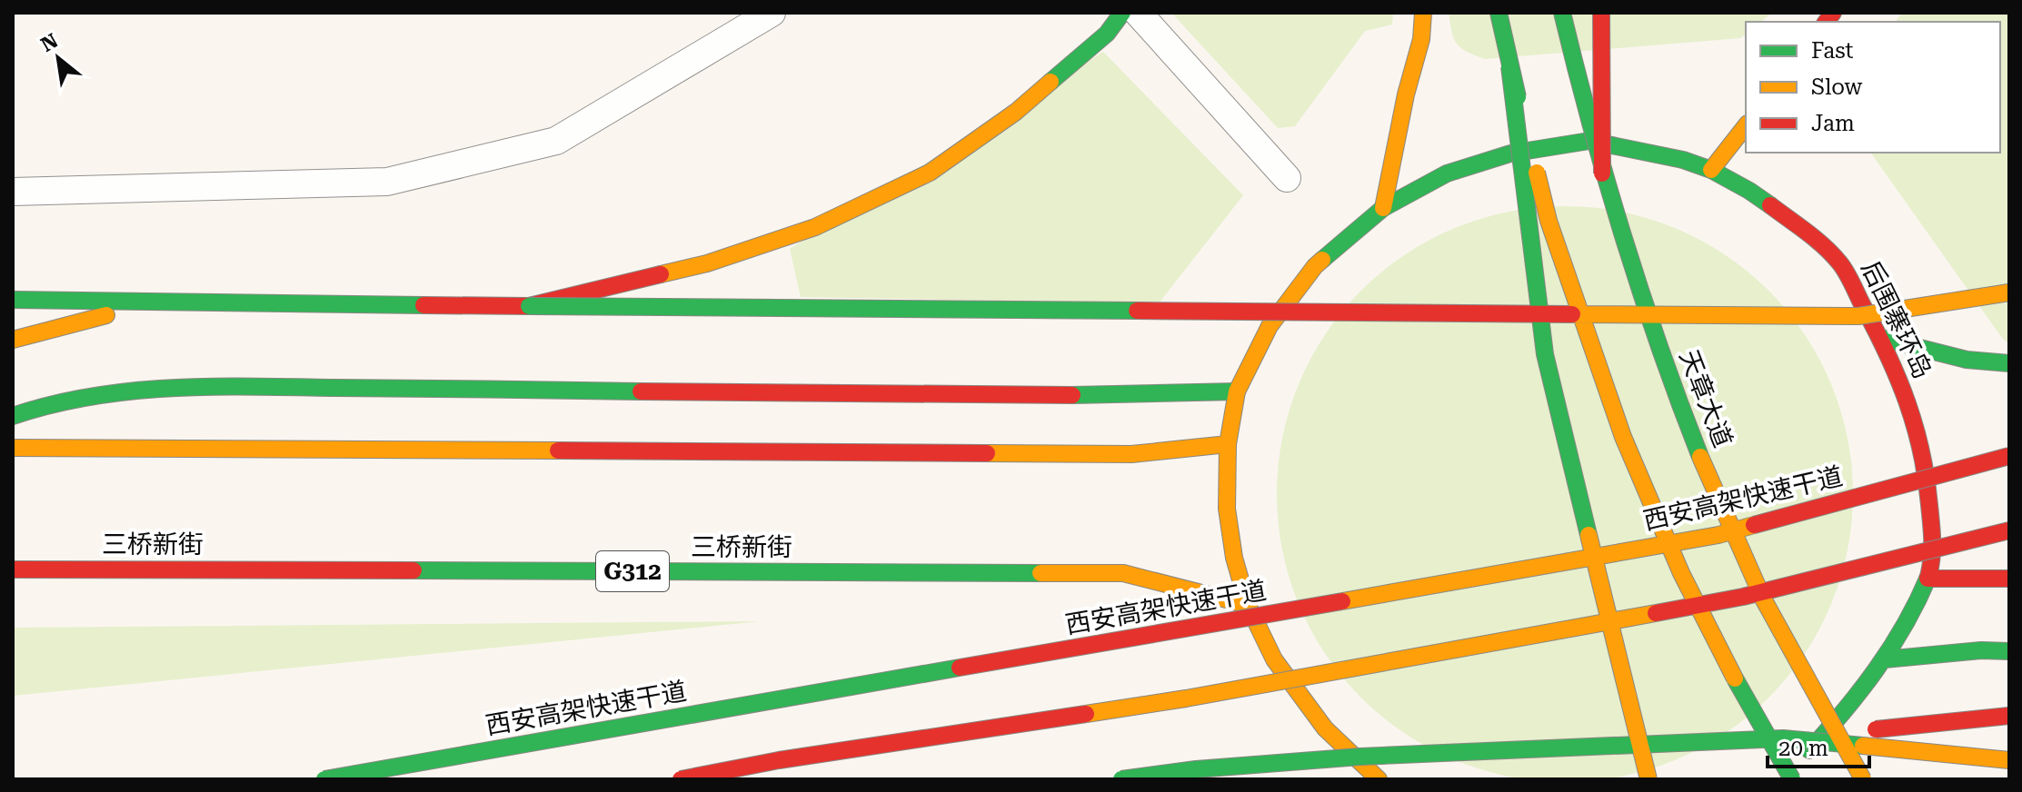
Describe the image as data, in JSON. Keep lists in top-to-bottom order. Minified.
{"streets":{"main road":["后围寨环岛","天章大道","西安高架快速干道","三桥新街","G312"]},"crossings":[["后围寨环岛","三桥新街"]],"legend":["Fast","Slow","Jam"],"scale_bar":"20 m","north":"top left"}
